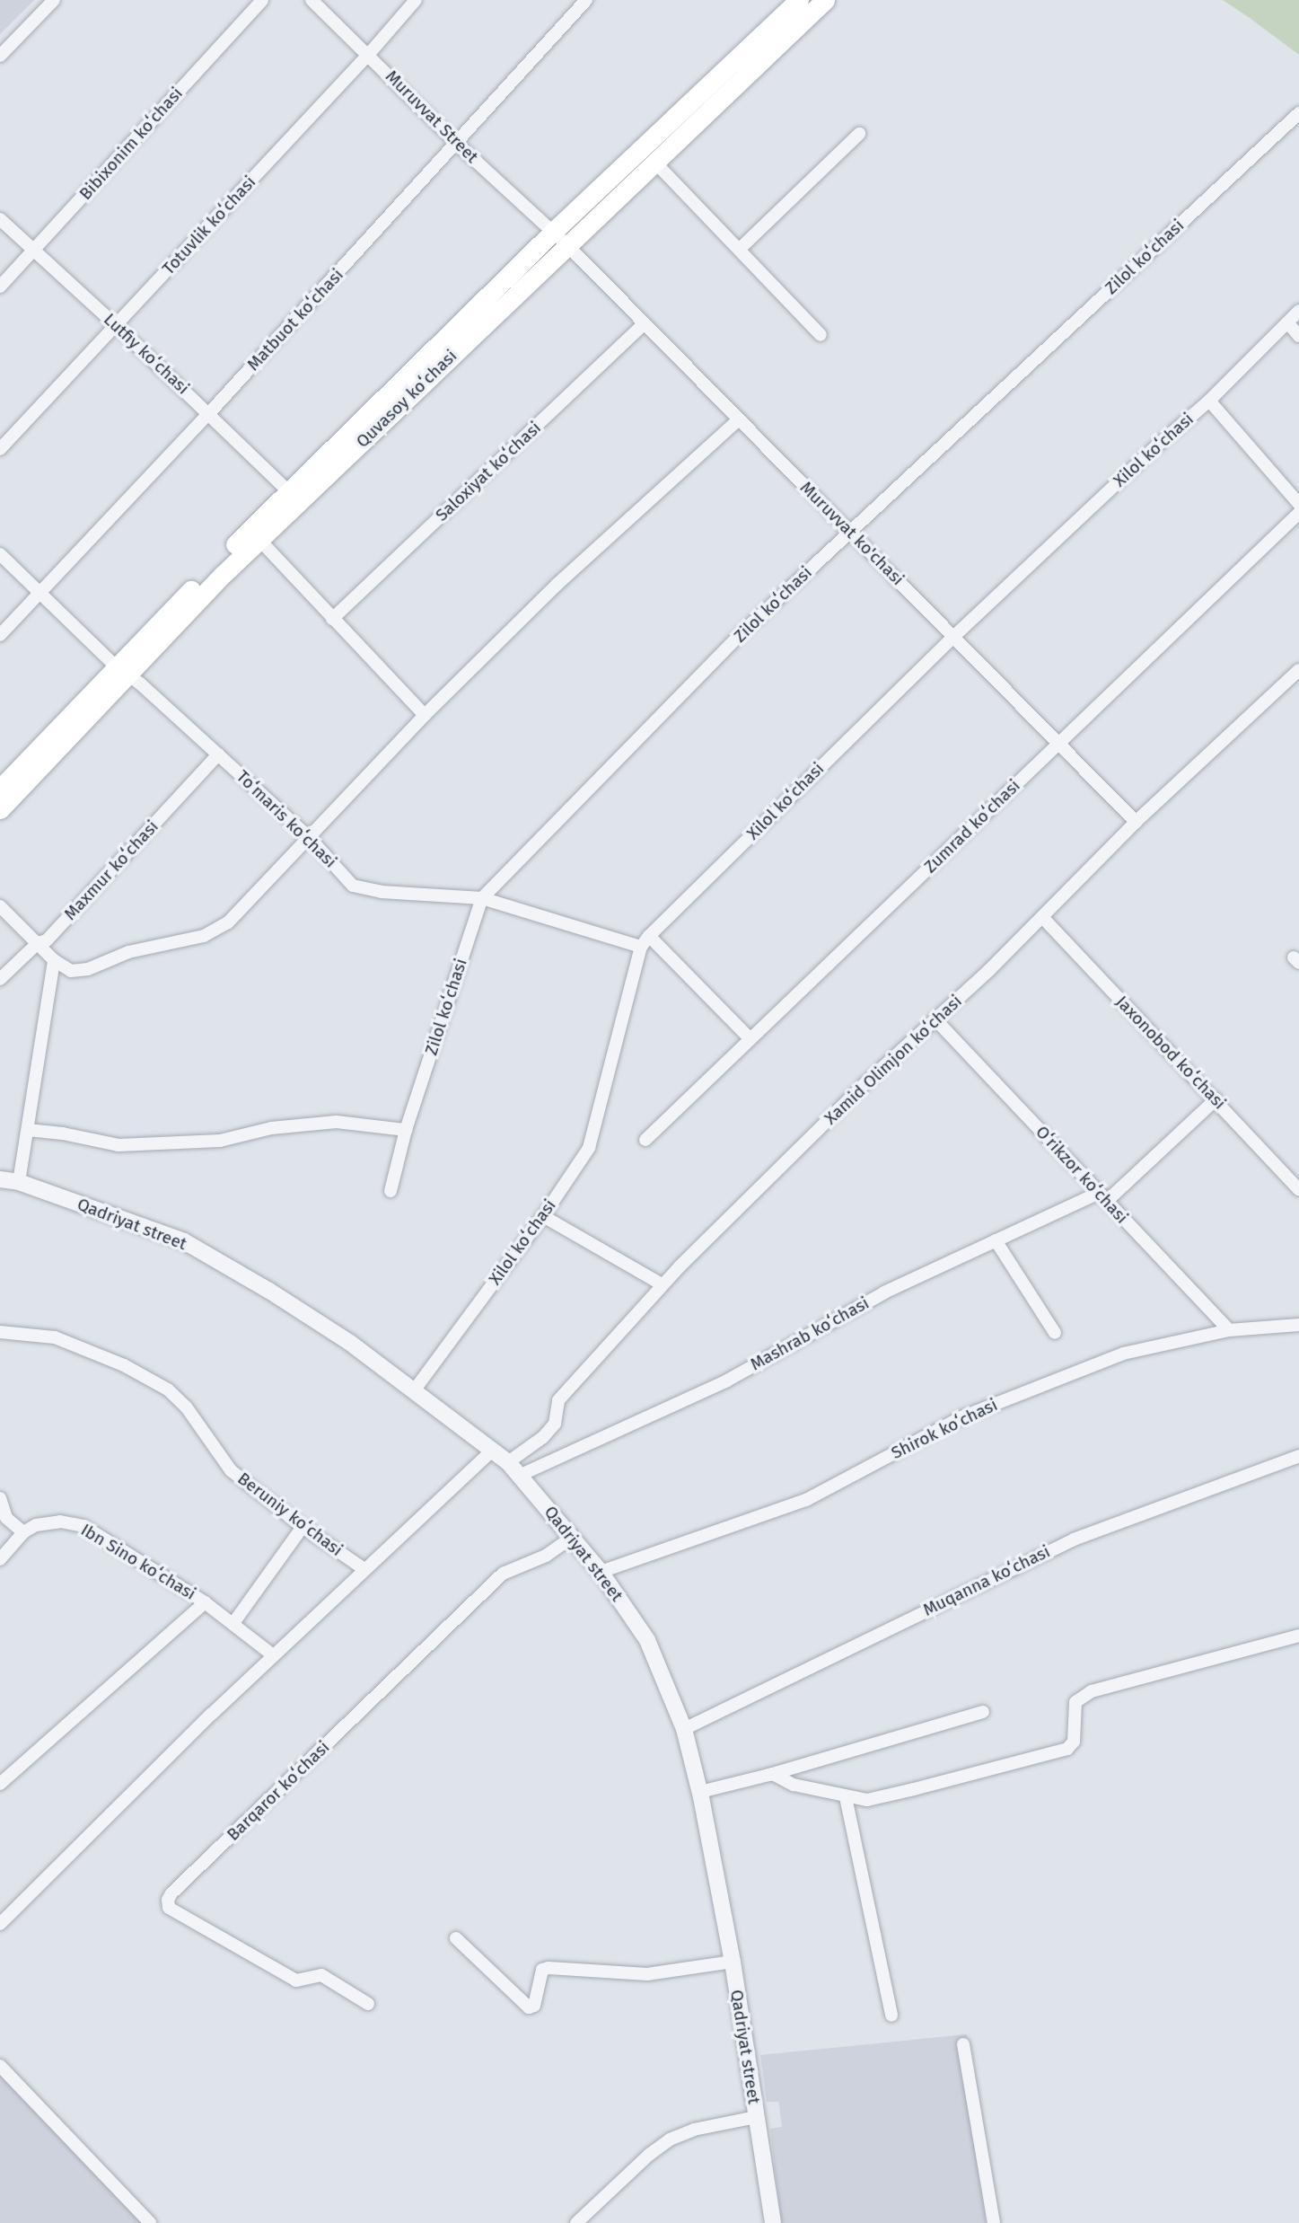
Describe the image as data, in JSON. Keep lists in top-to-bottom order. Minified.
{"streets":{"main road":["Quvasoy koʻchasi"],"street":["Muruvvat Street","Bibixonim koʻchasi","Totuvlik koʻchasi","Zilol koʻchasi","Matbuot koʻchasi","Lutfiy koʻchasi","Xilol koʻchasi","Saloxiyat koʻchasi","Muruvvat ko'chasi","Toʻmaris koʻchasi","Zumrad koʻchasi","Maxmur koʻchasi","Jaxonobod koʻchasi","Xamid Olimjon koʻchasi","Oʻrikzor koʻchasi","Qadriyat street","Mashrab koʻchasi","Shirok koʻchasi","Beruniy koʻchasi","Ibn Sino koʻchasi","Muqanna koʻchasi","Barqaror koʻchasi"]},"crossings":[["Muruvvat Street","Totuvlik koʻchasi"],["Muruvvat Street","Matbuot koʻchasi"],["Muruvvat Street","Quvasoy koʻchasi"],["Muruvvat Street","Muruvvat ko'chasi"],["Bibixonim koʻchasi","Lutfiy koʻchasi"],["Totuvlik koʻchasi","Lutfiy koʻchasi"],["Zilol koʻchasi","Muruvvat ko'chasi"],["Zilol koʻchasi","Toʻmaris koʻchasi"],["Matbuot koʻchasi","Lutfiy koʻchasi"],["Matbuot koʻchasi","Toʻmaris koʻchasi"],["Lutfiy koʻchasi","Quvasoy koʻchasi"],["Quvasoy koʻchasi","Muruvvat ko'chasi"],["Quvasoy koʻchasi","Toʻmaris koʻchasi"],["Xilol koʻchasi","Muruvvat ko'chasi"],["Xilol koʻchasi","Toʻmaris koʻchasi"],["Xilol koʻchasi","Qadriyat street"],["Saloxiyat koʻchasi","Muruvvat ko'chasi"],["Muruvvat ko'chasi","Zumrad koʻchasi"],["Muruvvat ko'chasi","Xamid Olimjon koʻchasi"],["Toʻmaris koʻchasi","Maxmur koʻchasi"],["Jaxonobod koʻchasi","Xamid Olimjon koʻchasi"],["Jaxonobod koʻchasi","Mashrab koʻchasi"],["Xamid Olimjon koʻchasi","Oʻrikzor koʻchasi"],["Xamid Olimjon koʻchasi","Qadriyat street"],["Oʻrikzor koʻchasi","Mashrab koʻchasi"],["Oʻrikzor koʻchasi","Shirok koʻchasi"],["Qadriyat street","Mashrab koʻchasi"],["Qadriyat street","Shirok koʻchasi"],["Qadriyat street","Muqanna koʻchasi"],["Qadriyat street","Barqaror koʻchasi"]]}
